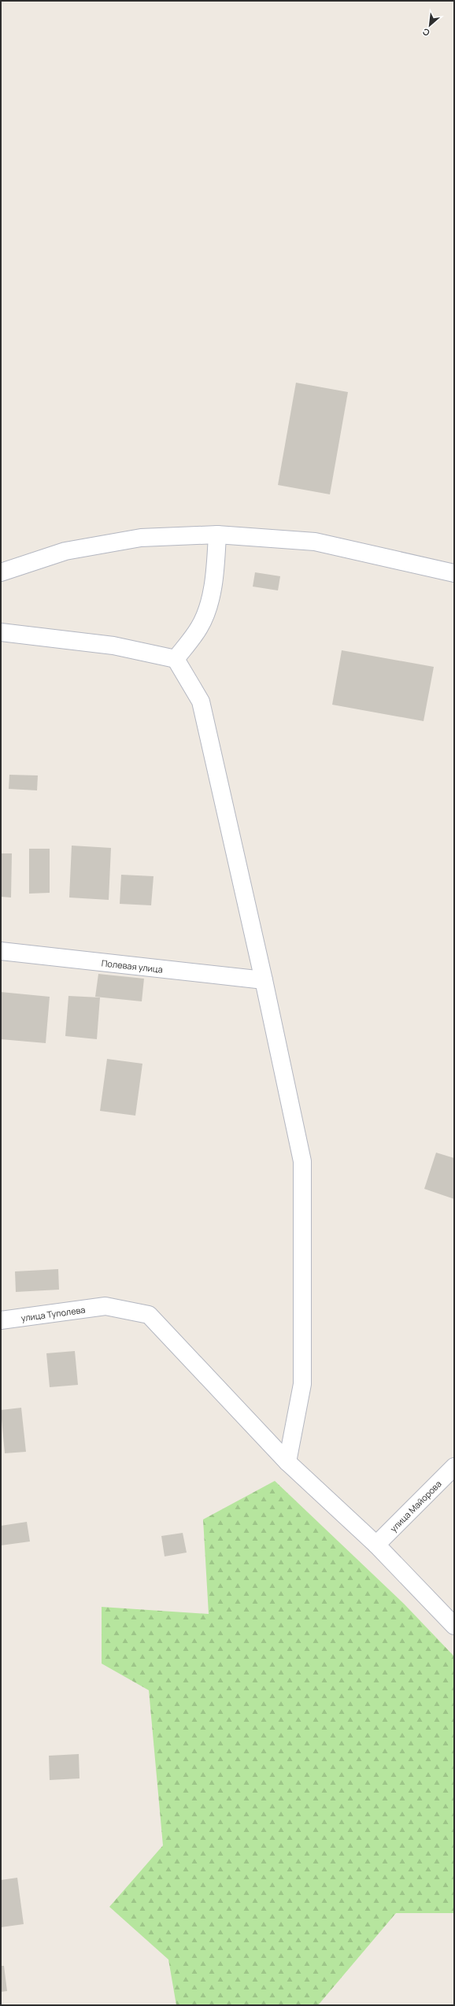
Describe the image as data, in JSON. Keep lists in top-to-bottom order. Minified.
{"streets":{"street":["Полевая улица","улица Туполева","улица Майорова"]},"crossings":[["улица Туполева","улица Майорова"]],"north":"bottom left"}
